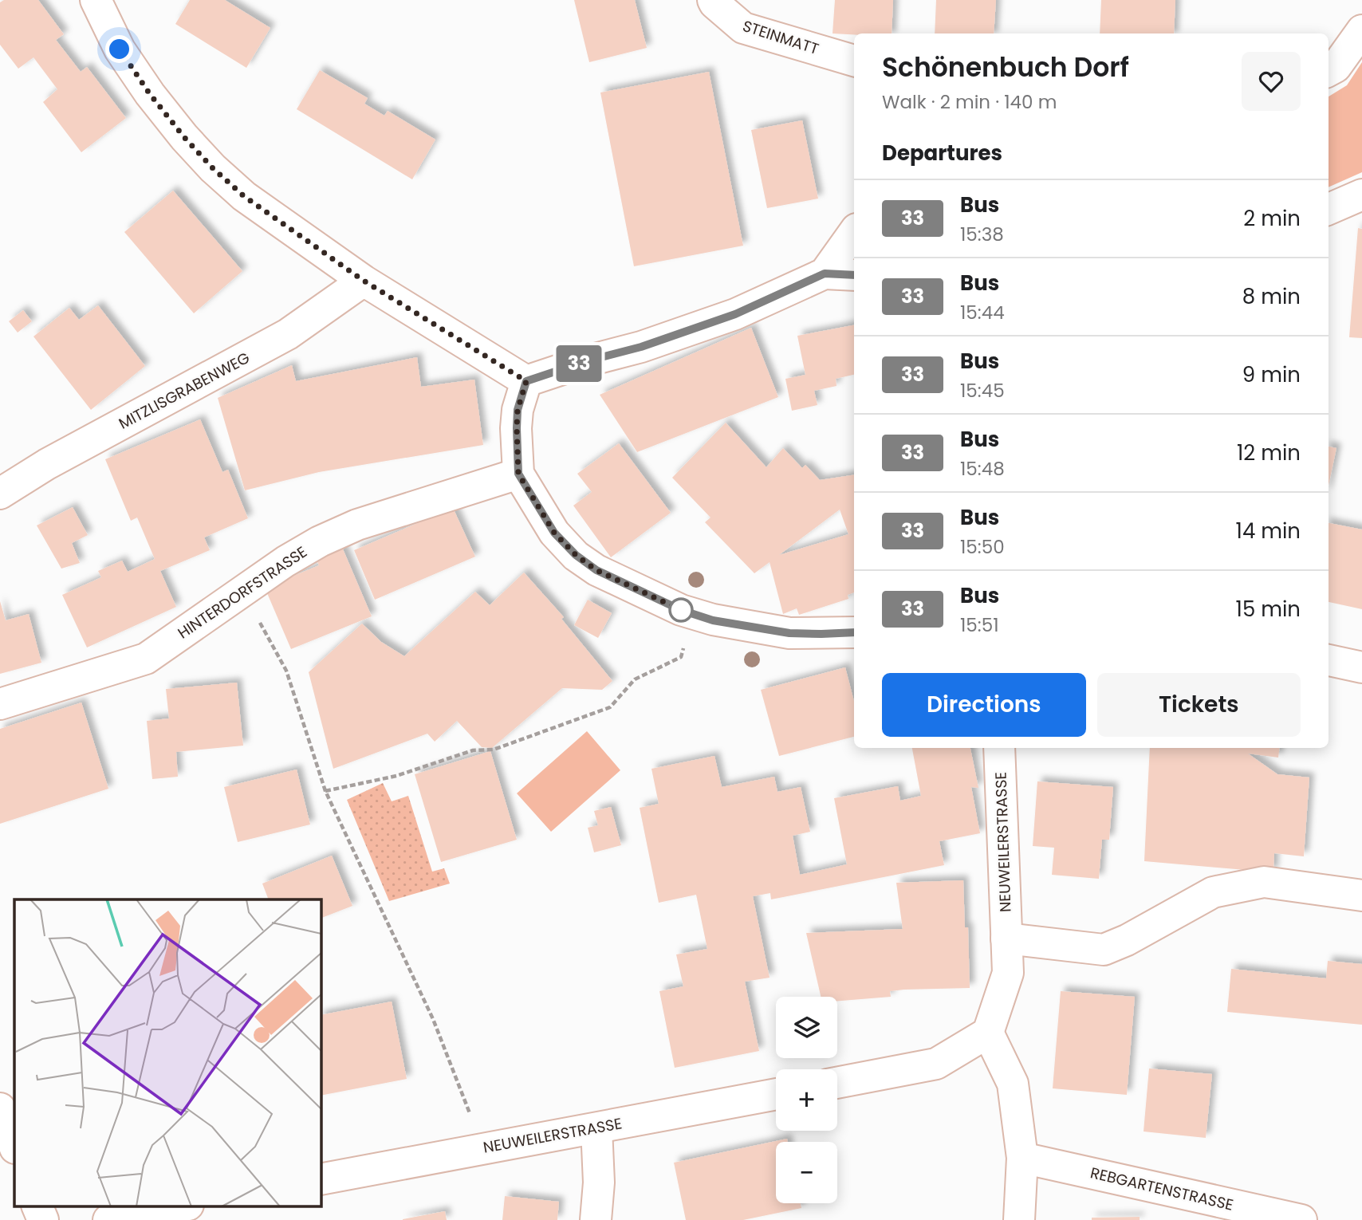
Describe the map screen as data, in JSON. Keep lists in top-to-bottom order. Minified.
{"streets":{"street":["STEINMATT","MITZLISGRABENWEG","HINTERDORFSTRASSE","NEUWEILERSTRASSE","REBGARTENSTRASSE"]},"lines":["bus line 33"],"page":{"on_map":"33","heading":[["Schönenbuch Dorf","Walk · 2 min · 140 m"],"Departures"],"list":[{"mark":"33","name":"Bus","note":"15:38","value":"2 min"},{"mark":"33","name":"Bus","note":"15:44","value":"8 min"},{"mark":"33","name":"Bus","note":"15:45","value":"9 min"},{"mark":"33","name":"Bus","note":"15:48","value":"12 min"},{"mark":"33","name":"Bus","note":"15:50","value":"14 min"},{"mark":"33","name":"Bus","note":"15:51","value":"15 min"}],"buttons":["Directions","Tickets"],"map_buttons":["+","−"]}}
